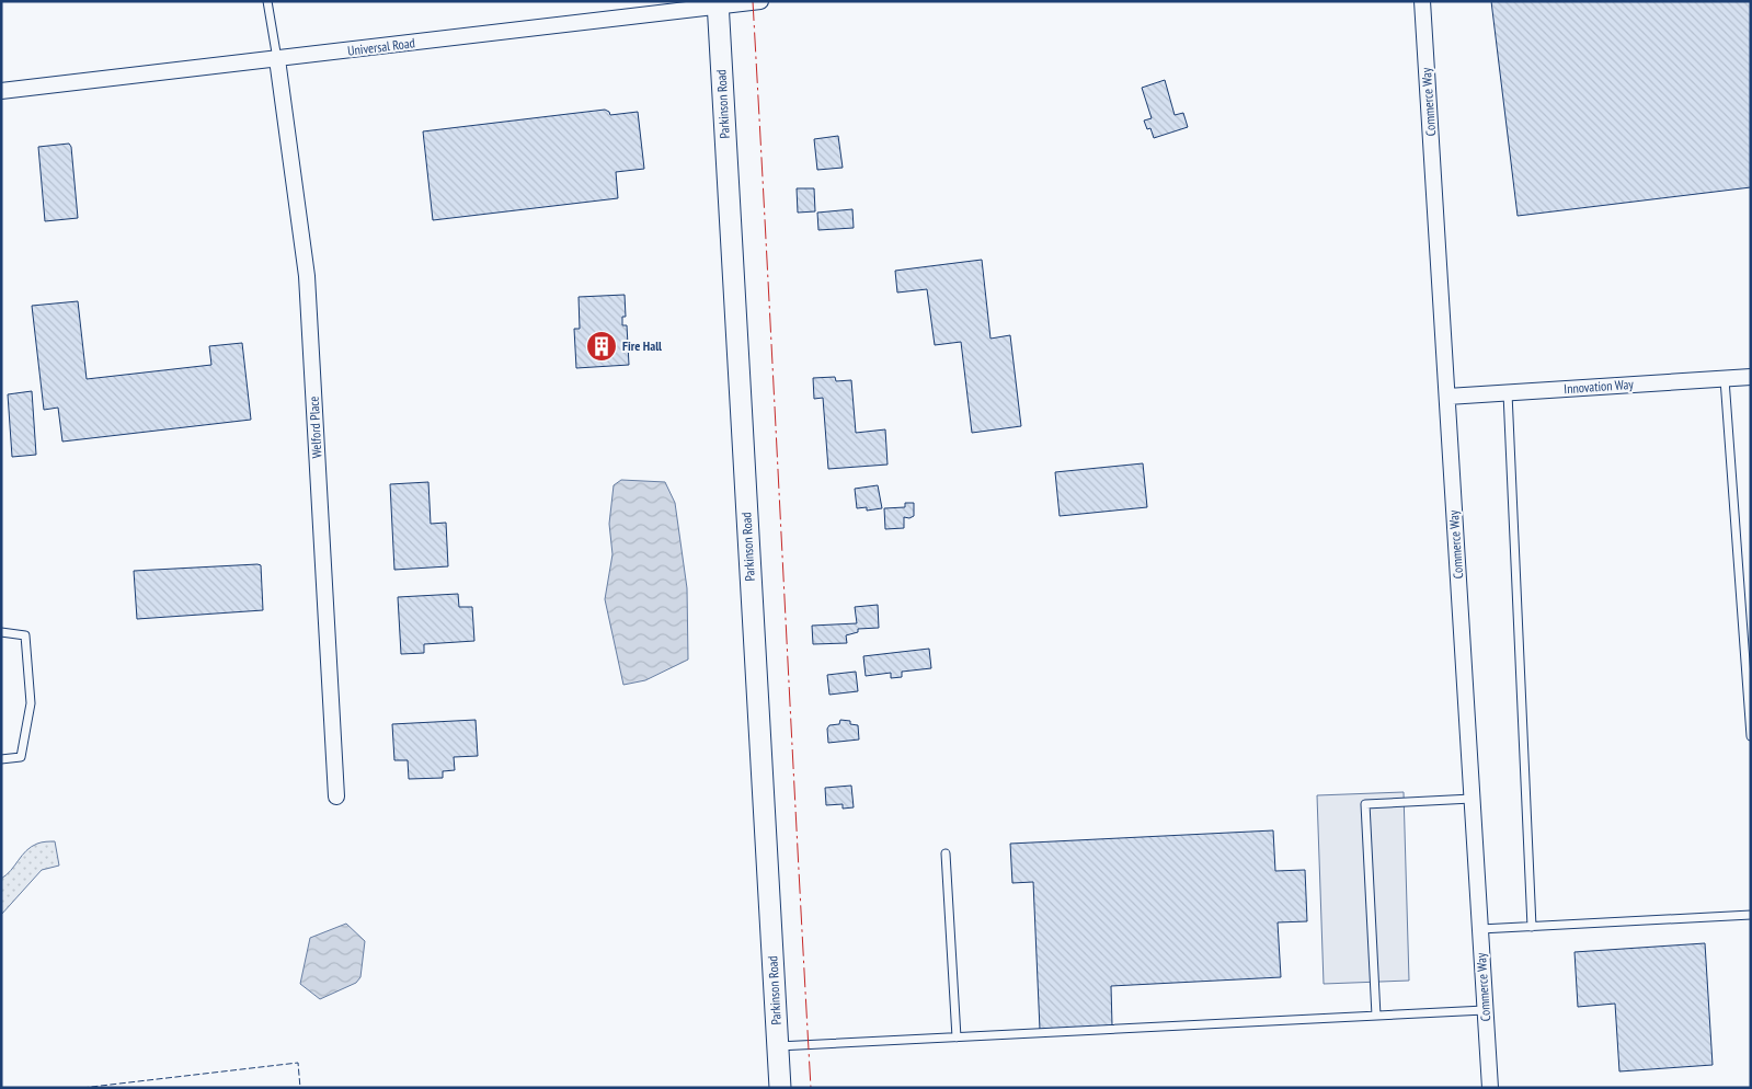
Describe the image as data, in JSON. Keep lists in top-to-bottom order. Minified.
{"streets":{"main road":["Parkinson Road"],"street":["Universal Road","Commerce Way","Innovation Way","Welford Place"]},"crossings":[["Universal Road","Parkinson Road"],["Universal Road","Welford Place"],["Commerce Way","Innovation Way"]],"places":{"building":["Fire Hall"]}}
